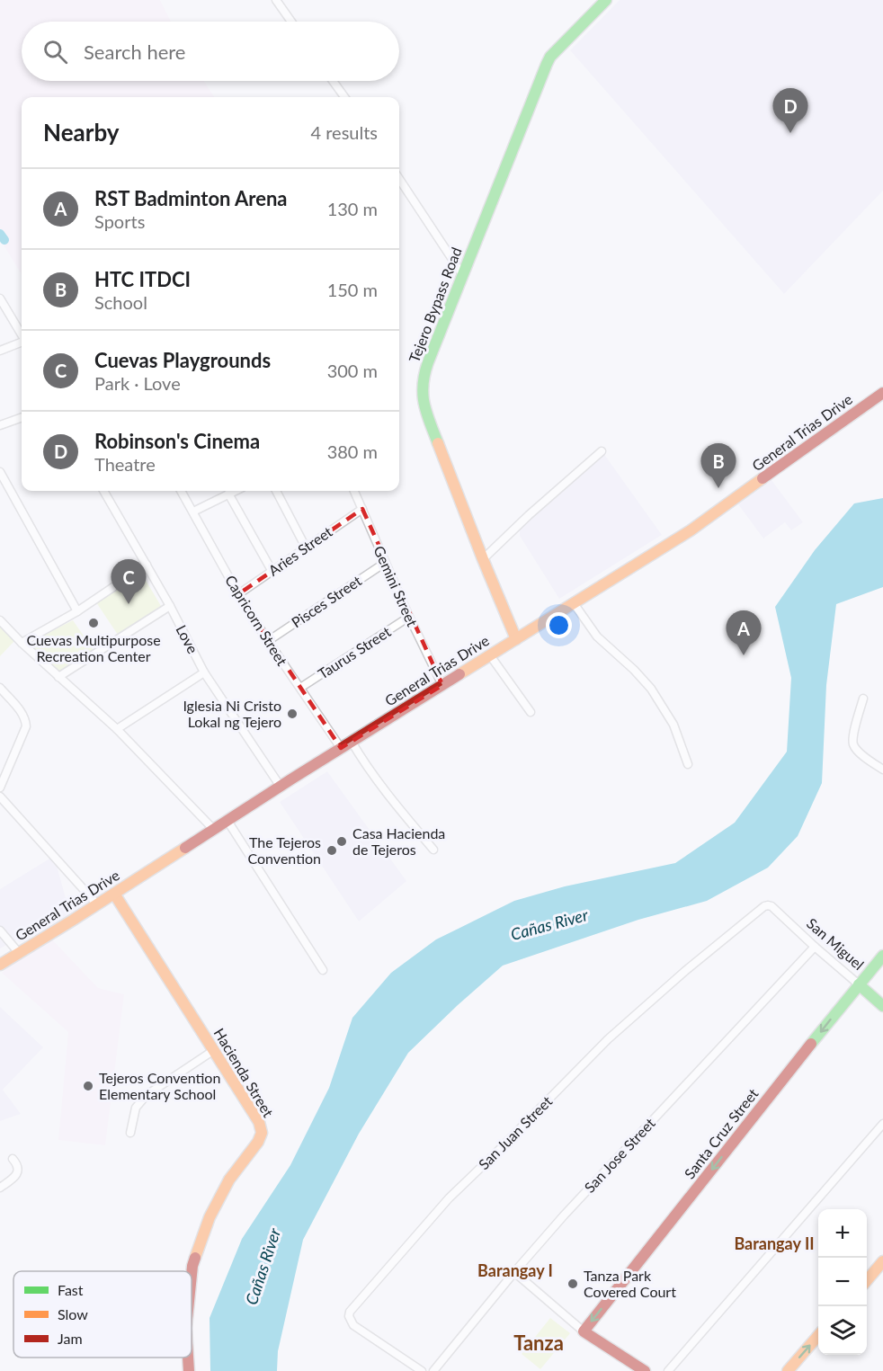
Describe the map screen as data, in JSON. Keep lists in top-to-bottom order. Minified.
{"streets":{"main road":["Tejero Bypass Road","General Trias Drive","San Miguel","Hacienda Street","Santa Cruz Street"],"street":["Aries Street","Gemini Street","Pisces Street","Capricorn Street","Love","Taurus Street","San Juan Street","San Jose Street"]},"crossings":[["Tejero Bypass Road","General Trias Drive"],["General Trias Drive","Gemini Street"],["General Trias Drive","Capricorn Street"],["General Trias Drive","Love"],["General Trias Drive","Hacienda Street"],["Aries Street","Gemini Street"],["Aries Street","Capricorn Street"],["Gemini Street","Pisces Street"],["Gemini Street","Taurus Street"],["Pisces Street","Capricorn Street"],["Capricorn Street","Taurus Street"],["San Miguel","San Juan Street"],["San Miguel","Santa Cruz Street"],["San Miguel","San Jose Street"]],"one_way":["Santa Cruz Street"],"districts":["Barangay II","Barangay I","Tanza"],"water":["Cañas River"],"places":["Cuevas Multipurpose Recreation Center","Iglesia Ni Cristo Lokal ng Tejero","Casa Hacienda de Tejeros","The Tejeros Convention","Tejeros Convention Elementary School","Tanza Park Covered Court"],"legend":["Fast","Slow","Jam"],"page":{"search":"Search here","pins":["D","B","C","A"],"heading":["Nearby","4 results"],"list":[{"mark":"A","name":"RST Badminton Arena","note":"Sports","value":"130 m"},{"mark":"B","name":"HTC ITDCI","note":"School","value":"150 m"},{"mark":"C","name":"Cuevas Playgrounds","note":"Park · Love","value":"300 m"},{"mark":"D","name":"Robinson's Cinema","note":"Theatre","value":"380 m"}],"map_buttons":["+","−"]}}
